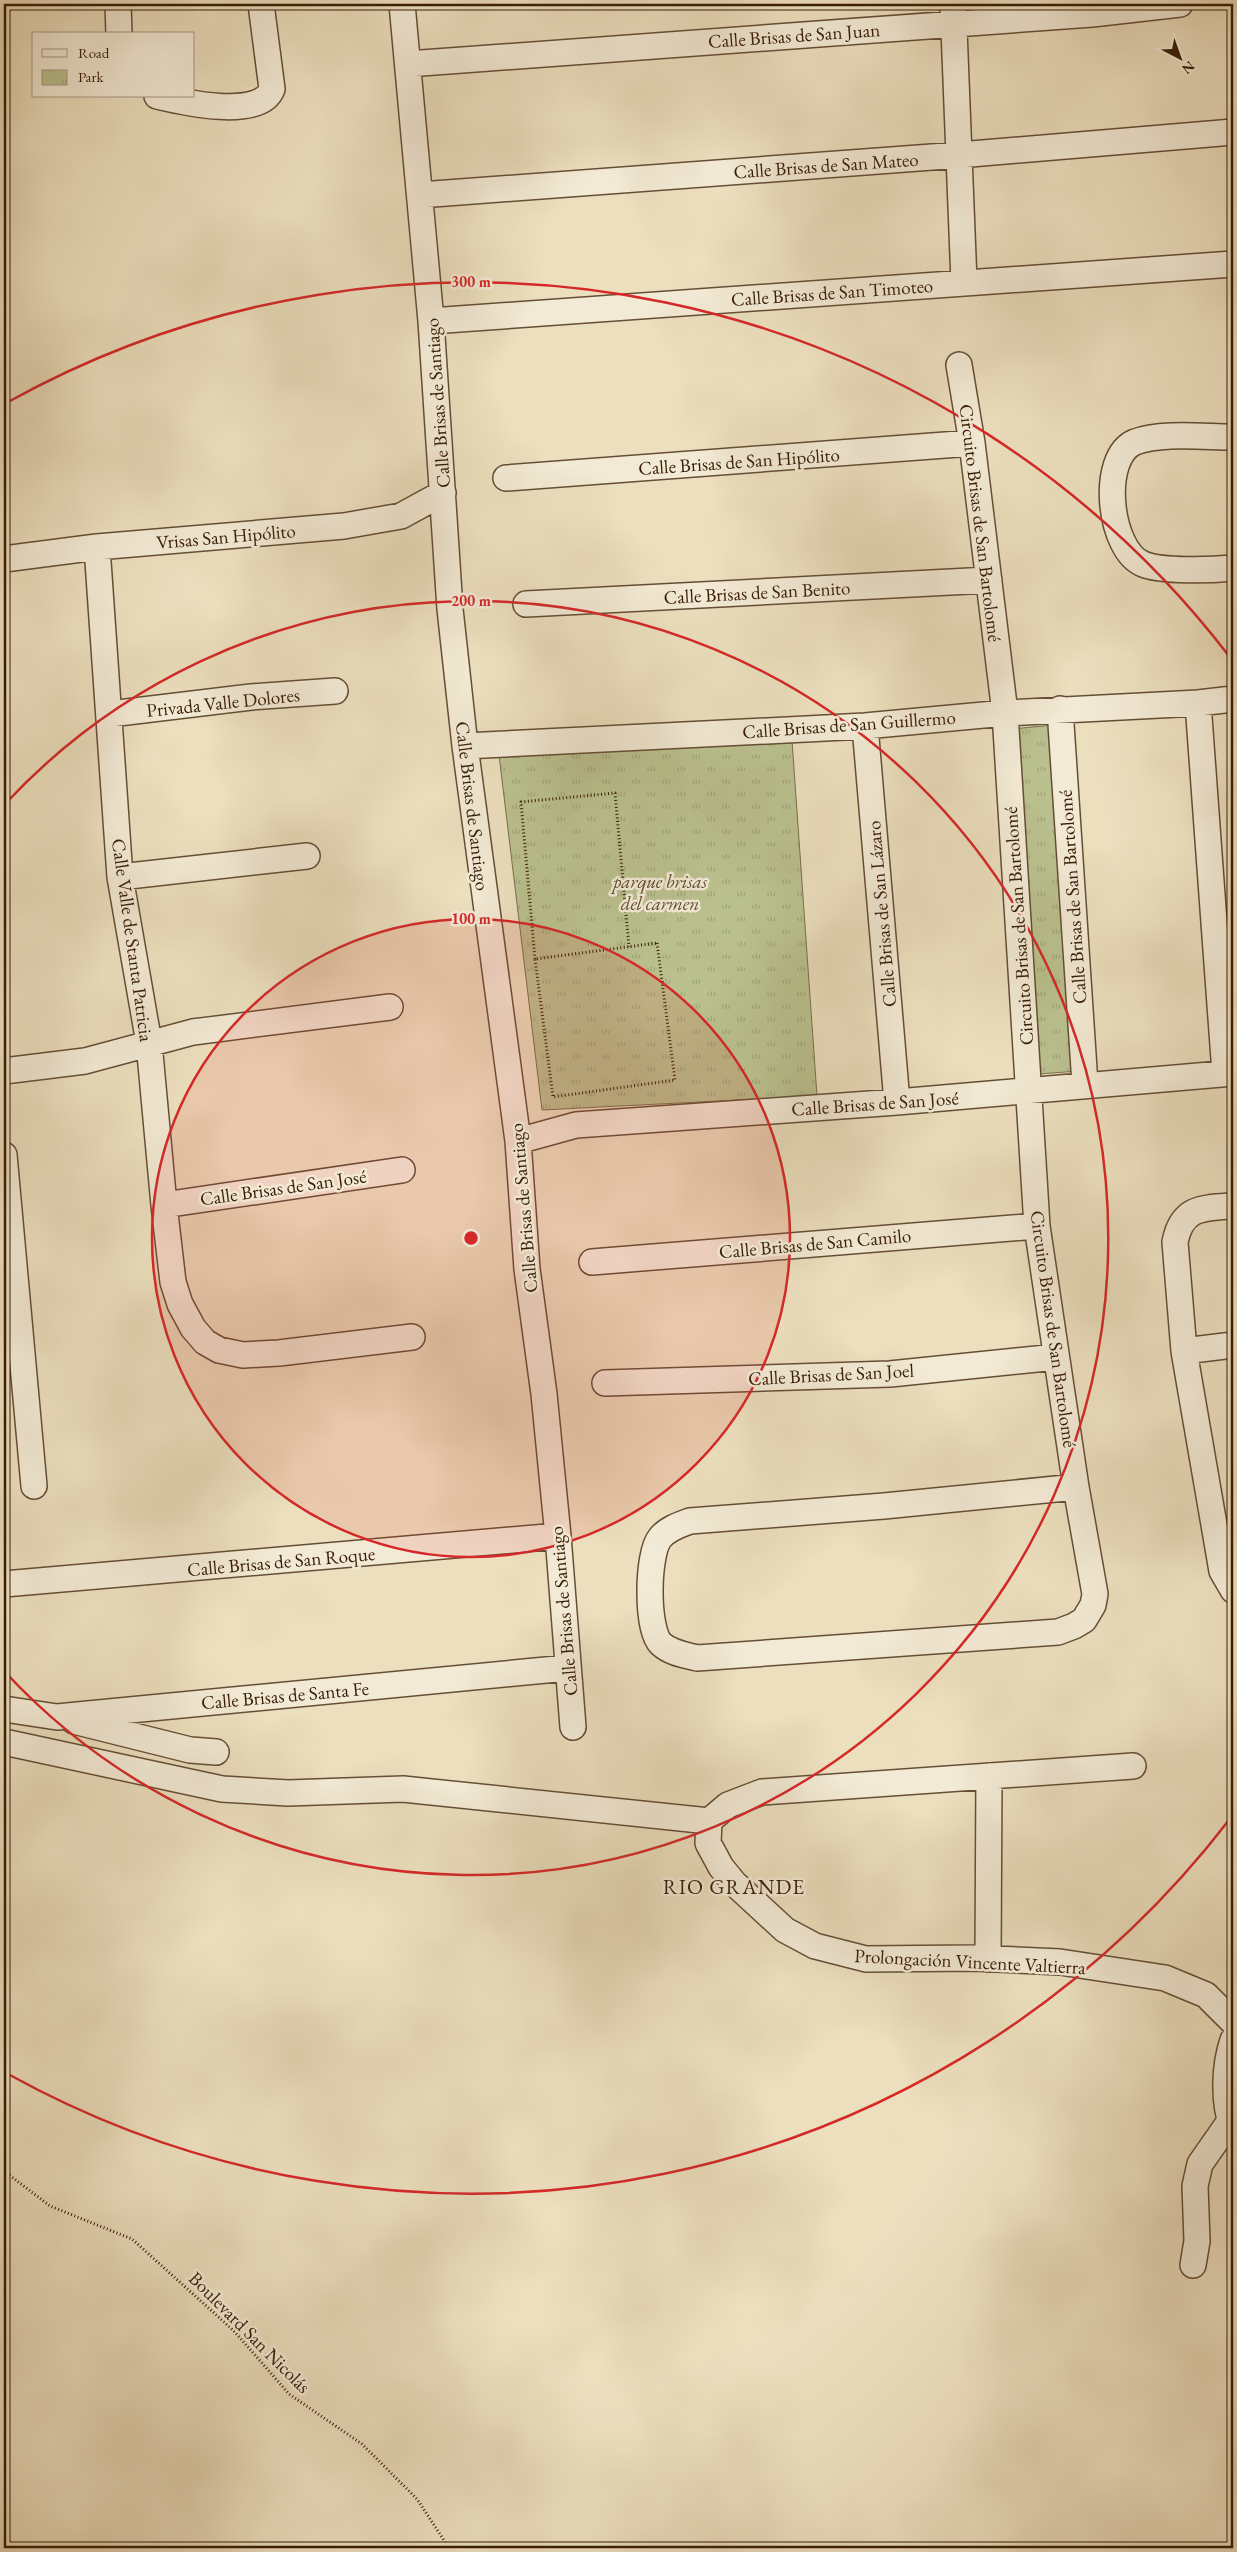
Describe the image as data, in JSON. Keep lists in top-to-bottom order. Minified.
{"streets":{"street":["Calle Brisas de San Juan","Calle Brisas de San Mateo","Calle Brisas de San Timoteo","Calle Brisas de Santiago","Calle Brisas de San Hipólito","Circuito Brisas de San Bartolomé","Vrisas San Hipólito","Calle Brisas de San Benito","Privada Valle Dolores","Calle Brisas de San Guillermo","Calle Brisas de San Bartolomé","Calle Brisas de San Lázaro","Calle Valle de Stanta Patricia","Calle Brisas de San José","Calle Brisas de San Camilo","Calle Brisas de San Joel","Calle Brisas de San Roque","Calle Brisas de Santa Fe","Prolongación Vincente Valtierra"],"path":["Boulevard San Nicolás"]},"crossings":[["Calle Brisas de San Juan","Calle Brisas de Santiago"],["Calle Brisas de San Mateo","Calle Brisas de Santiago"],["Calle Brisas de San Timoteo","Calle Brisas de Santiago"],["Calle Brisas de Santiago","Vrisas San Hipólito"],["Calle Brisas de Santiago","Calle Brisas de San Guillermo"],["Calle Brisas de Santiago","Calle Brisas de San José"],["Calle Brisas de Santiago","Calle Brisas de San Roque"],["Calle Brisas de Santiago","Calle Brisas de Santa Fe"],["Calle Brisas de San Hipólito","Circuito Brisas de San Bartolomé"],["Circuito Brisas de San Bartolomé","Calle Brisas de San Benito"],["Circuito Brisas de San Bartolomé","Calle Brisas de San Guillermo"],["Circuito Brisas de San Bartolomé","Calle Brisas de San José"],["Circuito Brisas de San Bartolomé","Calle Brisas de San Camilo"],["Circuito Brisas de San Bartolomé","Calle Brisas de San Joel"],["Vrisas San Hipólito","Calle Valle de Stanta Patricia"],["Privada Valle Dolores","Calle Valle de Stanta Patricia"],["Calle Brisas de San Guillermo","Calle Brisas de San Bartolomé"],["Calle Brisas de San Guillermo","Calle Brisas de San Lázaro"],["Calle Brisas de San Bartolomé","Calle Brisas de San José"],["Calle Brisas de San Lázaro","Calle Brisas de San José"],["Calle Valle de Stanta Patricia","Calle Brisas de San José"]],"districts":["RIO GRANDE"],"parks":["parque brisas del carmen"],"legend":["Road","Park"],"north":"bottom right","rings":["300 m","200 m","100 m"]}
